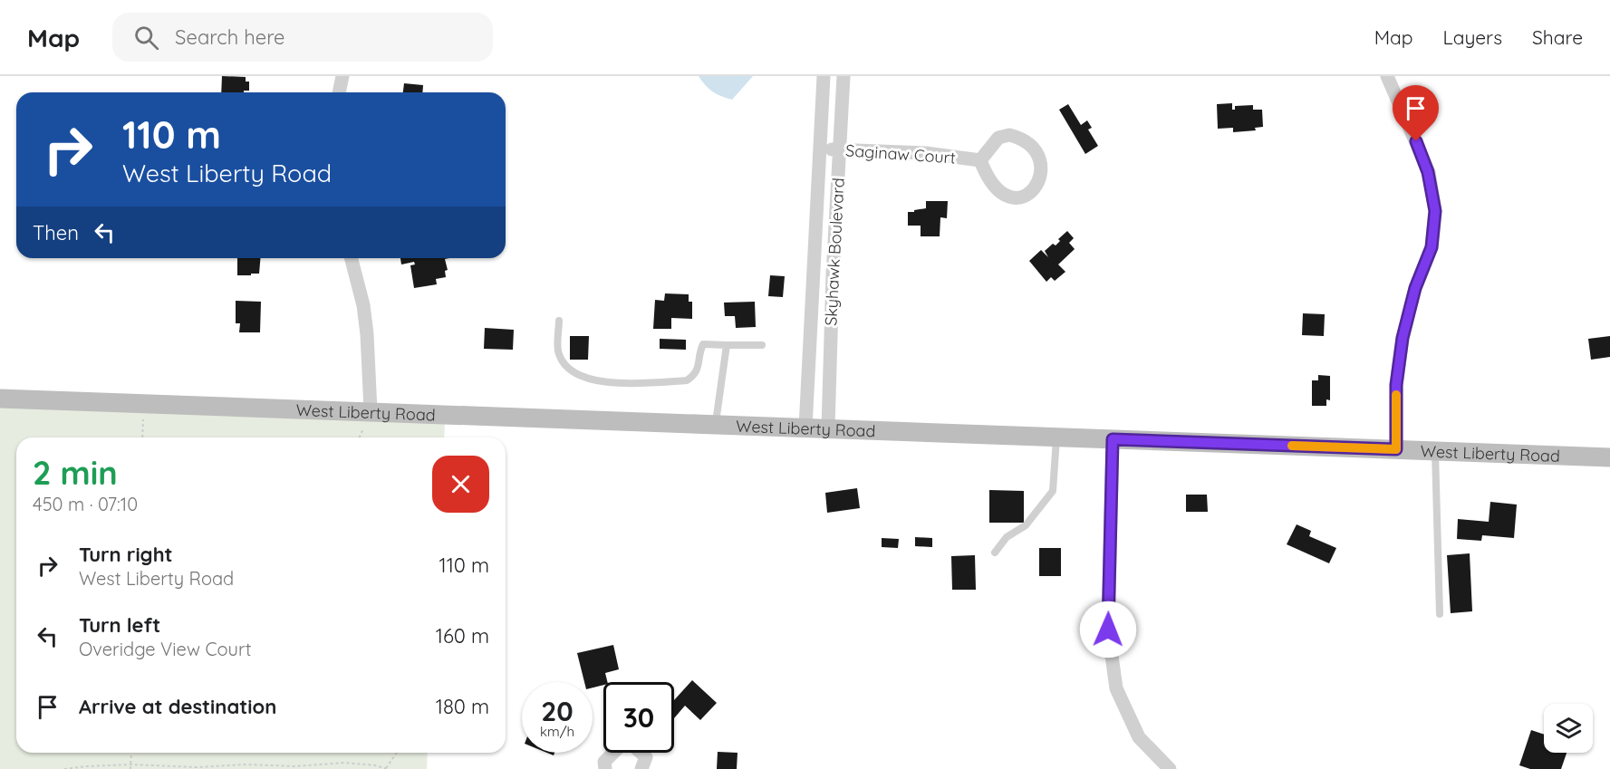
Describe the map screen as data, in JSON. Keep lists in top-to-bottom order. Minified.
{"streets":{"main road":["West Liberty Road"],"street":["Saginaw Court","Skyhawk Boulevard"]},"crossings":[["Saginaw Court","Skyhawk Boulevard"],["Skyhawk Boulevard","West Liberty Road"]],"page":{"header":"Map","search":"Search here","nav":["Map","Layers","Share"],"turn":["110 m","West Liberty Road"],"then":"Then","heading":["2 min","450 m · 07:10"],"list":[{"name":"Turn right","note":"West Liberty Road","value":"110 m"},{"name":"Turn left","note":"Overidge View Court","value":"160 m"},{"name":"Arrive at destination","value":"180 m"}],"speed":"20 km/h","limit":"30"}}
